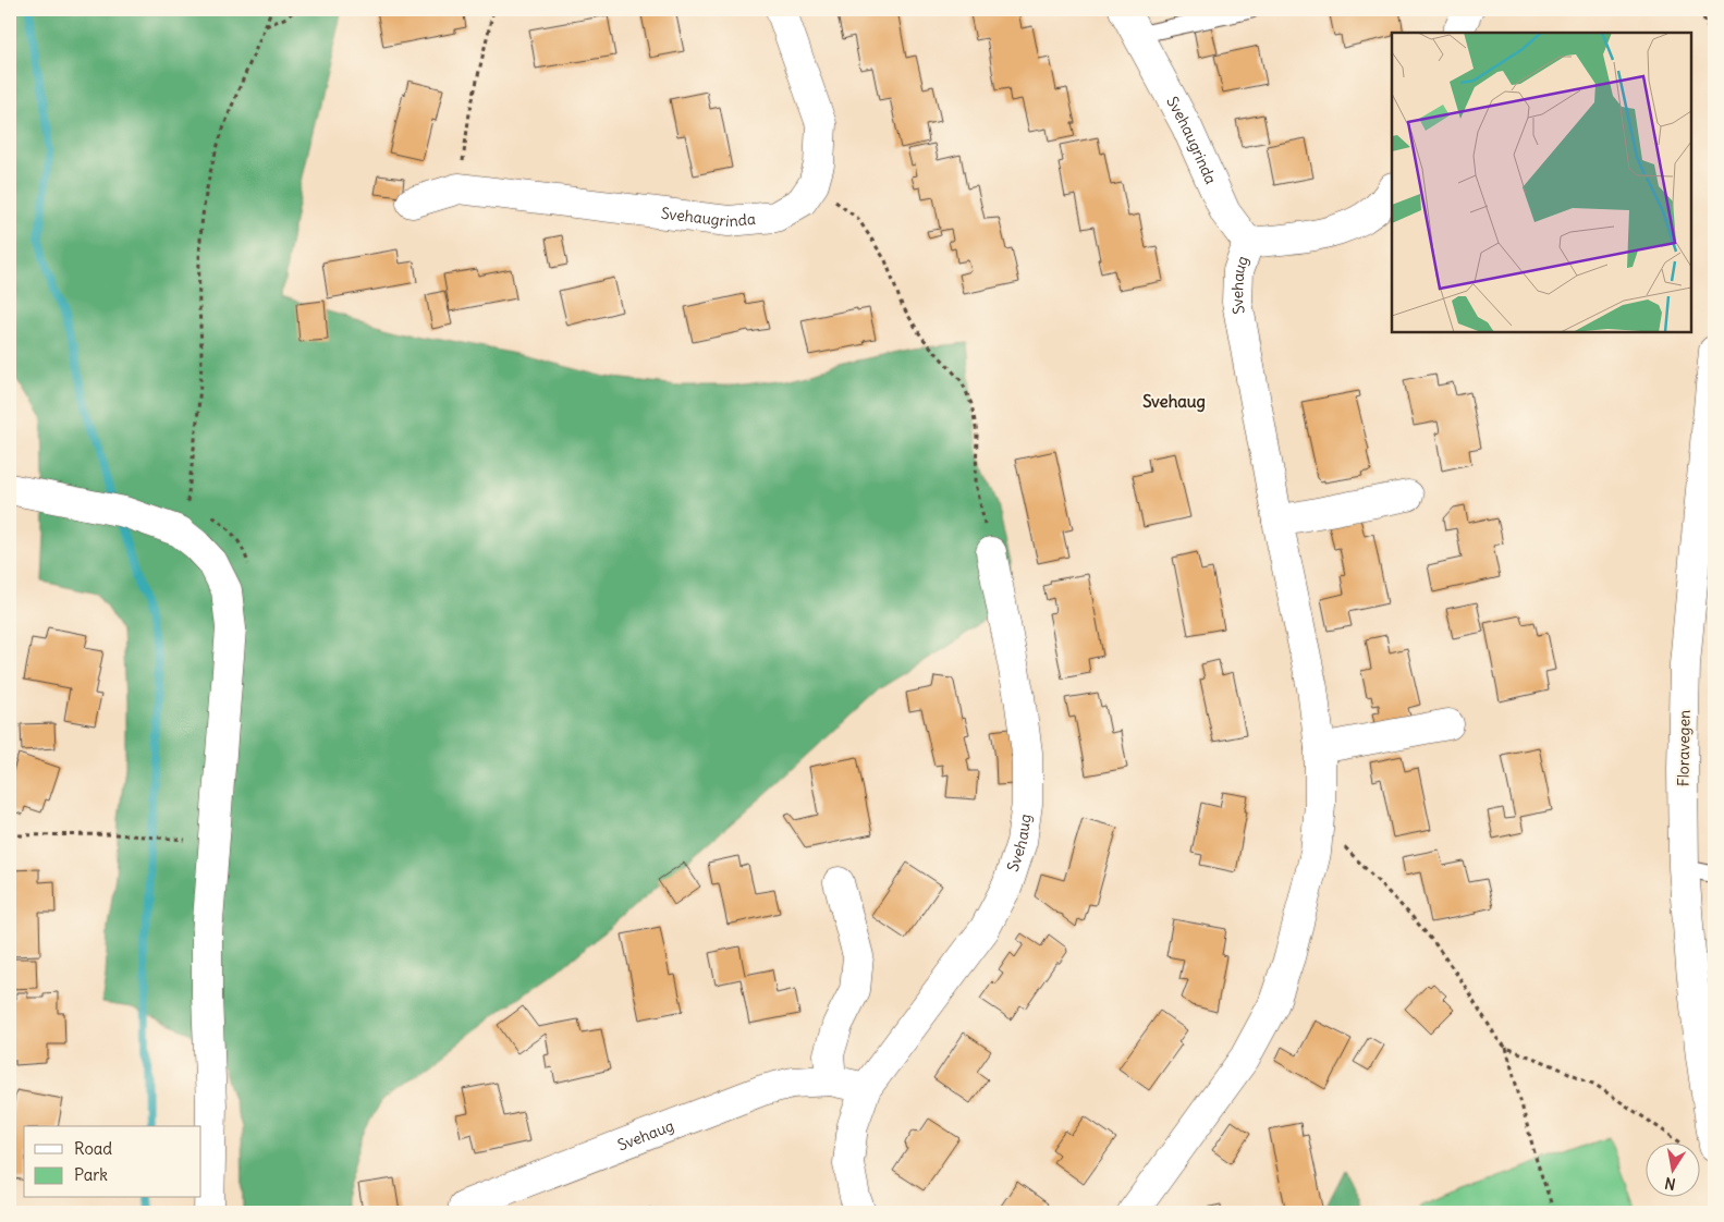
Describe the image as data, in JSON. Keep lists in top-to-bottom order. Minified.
{"streets":{"street":["Svehaugrinda","Svehaug","Floravegen"]},"crossings":[["Svehaugrinda","Svehaug"]],"districts":["Svehaug"],"legend":["Road","Park"],"north":"bottom"}
